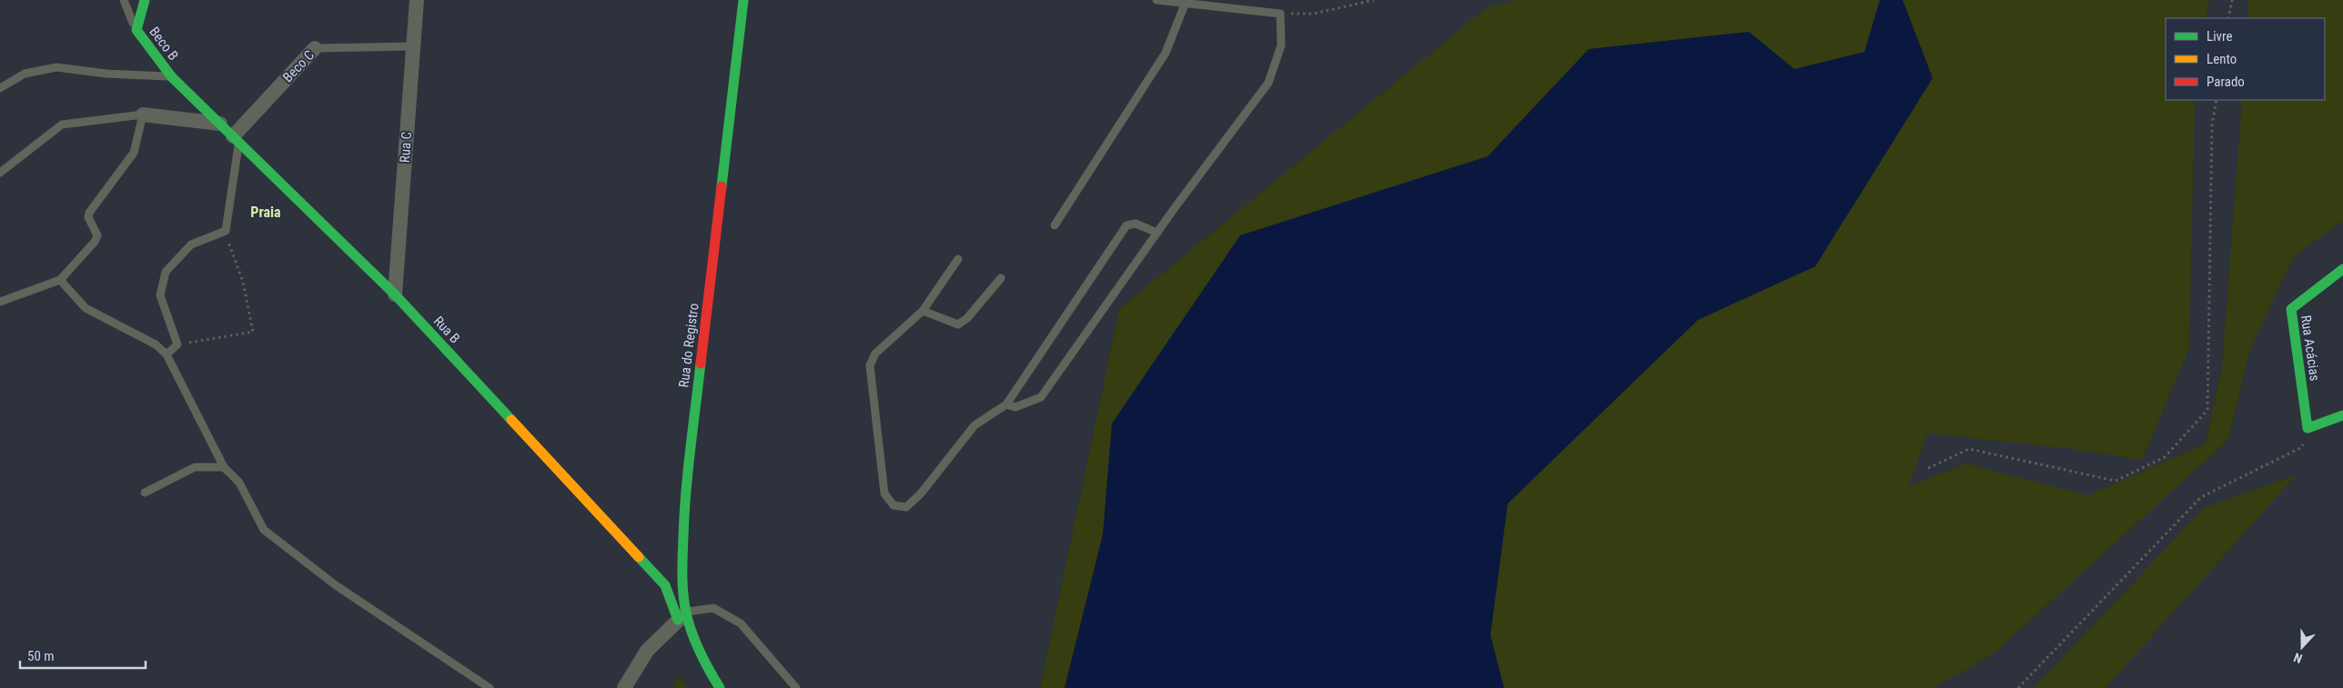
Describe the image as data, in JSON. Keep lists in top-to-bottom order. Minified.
{"streets":{"street":["Beco B","Beco C","Rua C","Rua B","Rua do Registro","Rua Acácias"]},"crossings":[["Beco B","Rua B"],["Beco C","Rua C"],["Beco C","Rua B"],["Rua C","Rua B"],["Rua B","Rua do Registro"]],"districts":["Praia"],"legend":["Livre","Lento","Parado"],"scale_bar":"50 m","north":"bottom"}
